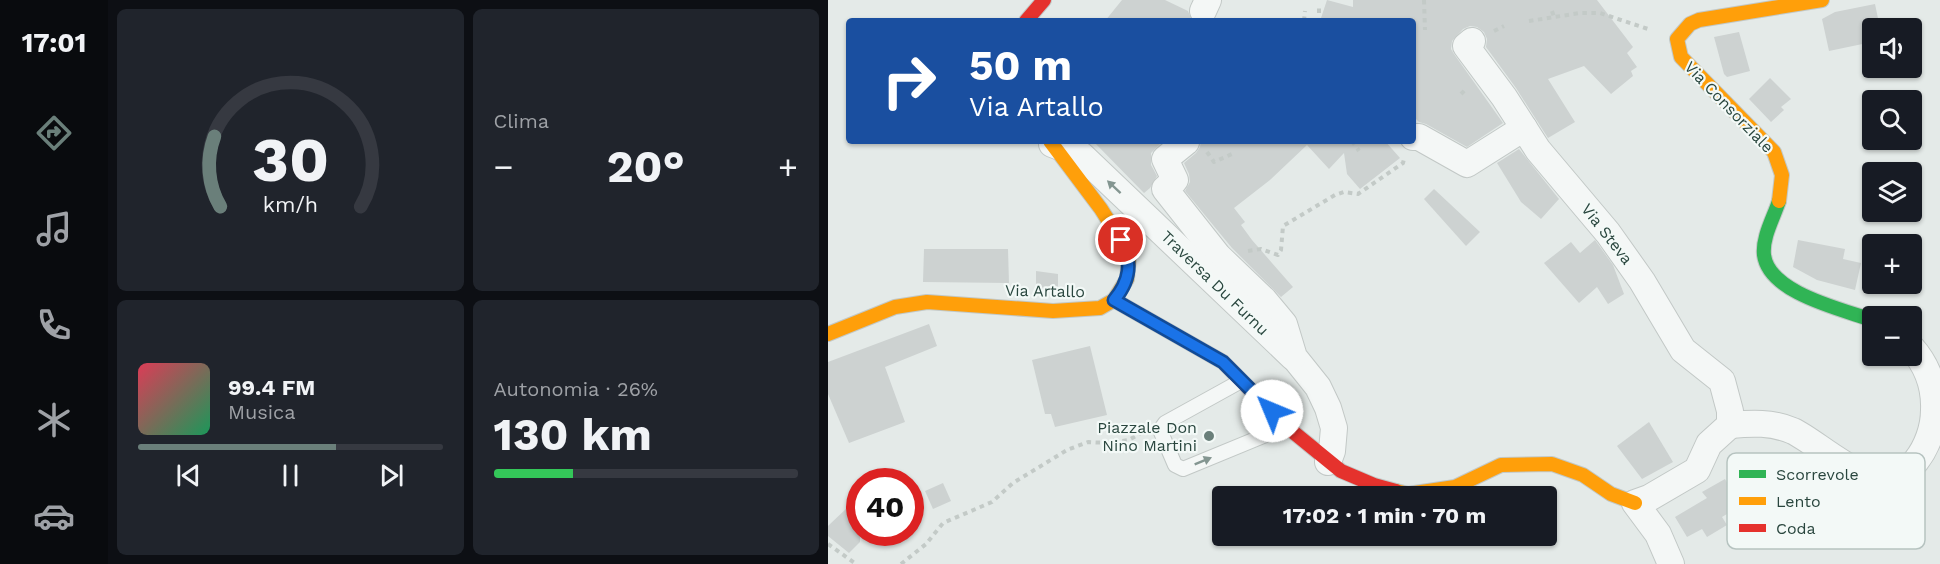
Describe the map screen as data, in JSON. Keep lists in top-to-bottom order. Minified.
{"streets":{"street":["Via Consorziale","Via Steva","Traversa Du Furnu","Via Artallo"]},"places":["Piazzale Don Nino Martini"],"legend":["Scorrevole","Lento","Coda"],"page":{"tabs":"17:01","tile":["Clima",["Autonomia · 26%","130 km"]],"map_buttons":["+","−"],"turn":["50 m","Via Artallo"],"heat":["−","20°","+"],"song":["99.4 FM","Musica"],"limit":"40","trip":"17:02 · 1 min · 70 m","gauge":["30","km/h"]}}
